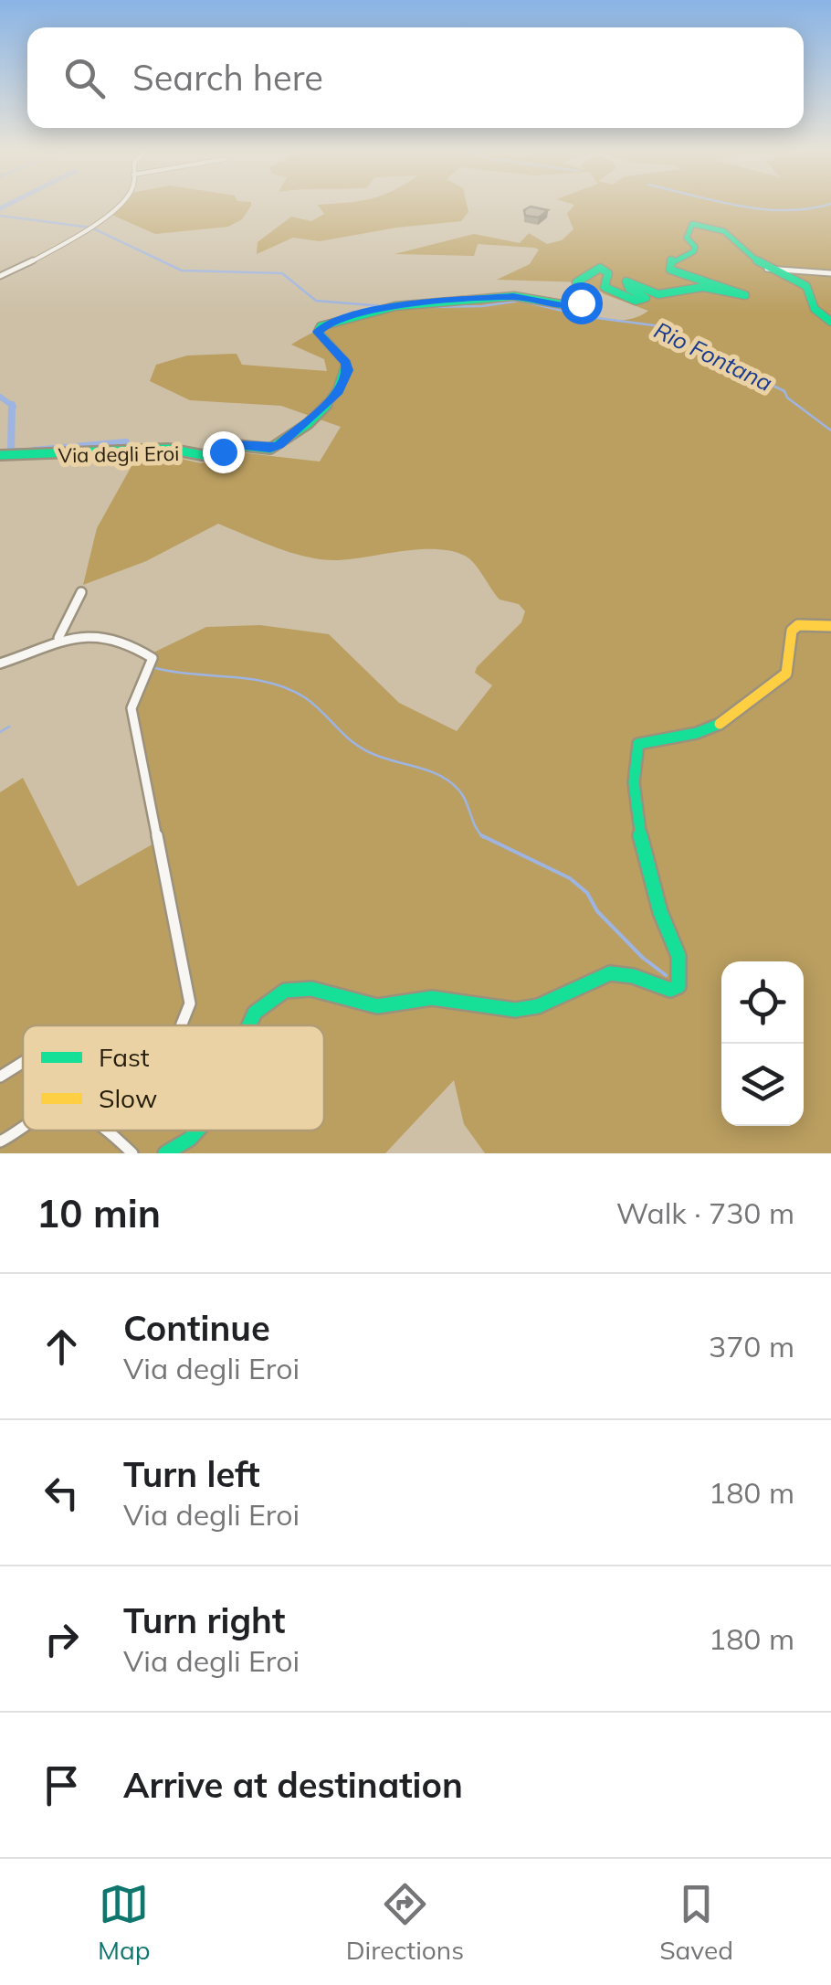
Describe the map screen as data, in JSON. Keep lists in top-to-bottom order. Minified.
{"streets":{"street":["Via degli Eroi"]},"water":["Rio Fontana"],"legend":["Fast","Slow"],"page":{"search":"Search here","heading":["10 min","Walk · 730 m"],"list":[["Continue","Via degli Eroi","370 m"],["Turn left","Via degli Eroi","180 m"],["Turn right","Via degli Eroi","180 m"],"Arrive at destination"],"nav":["Map","Directions","Saved"]}}
